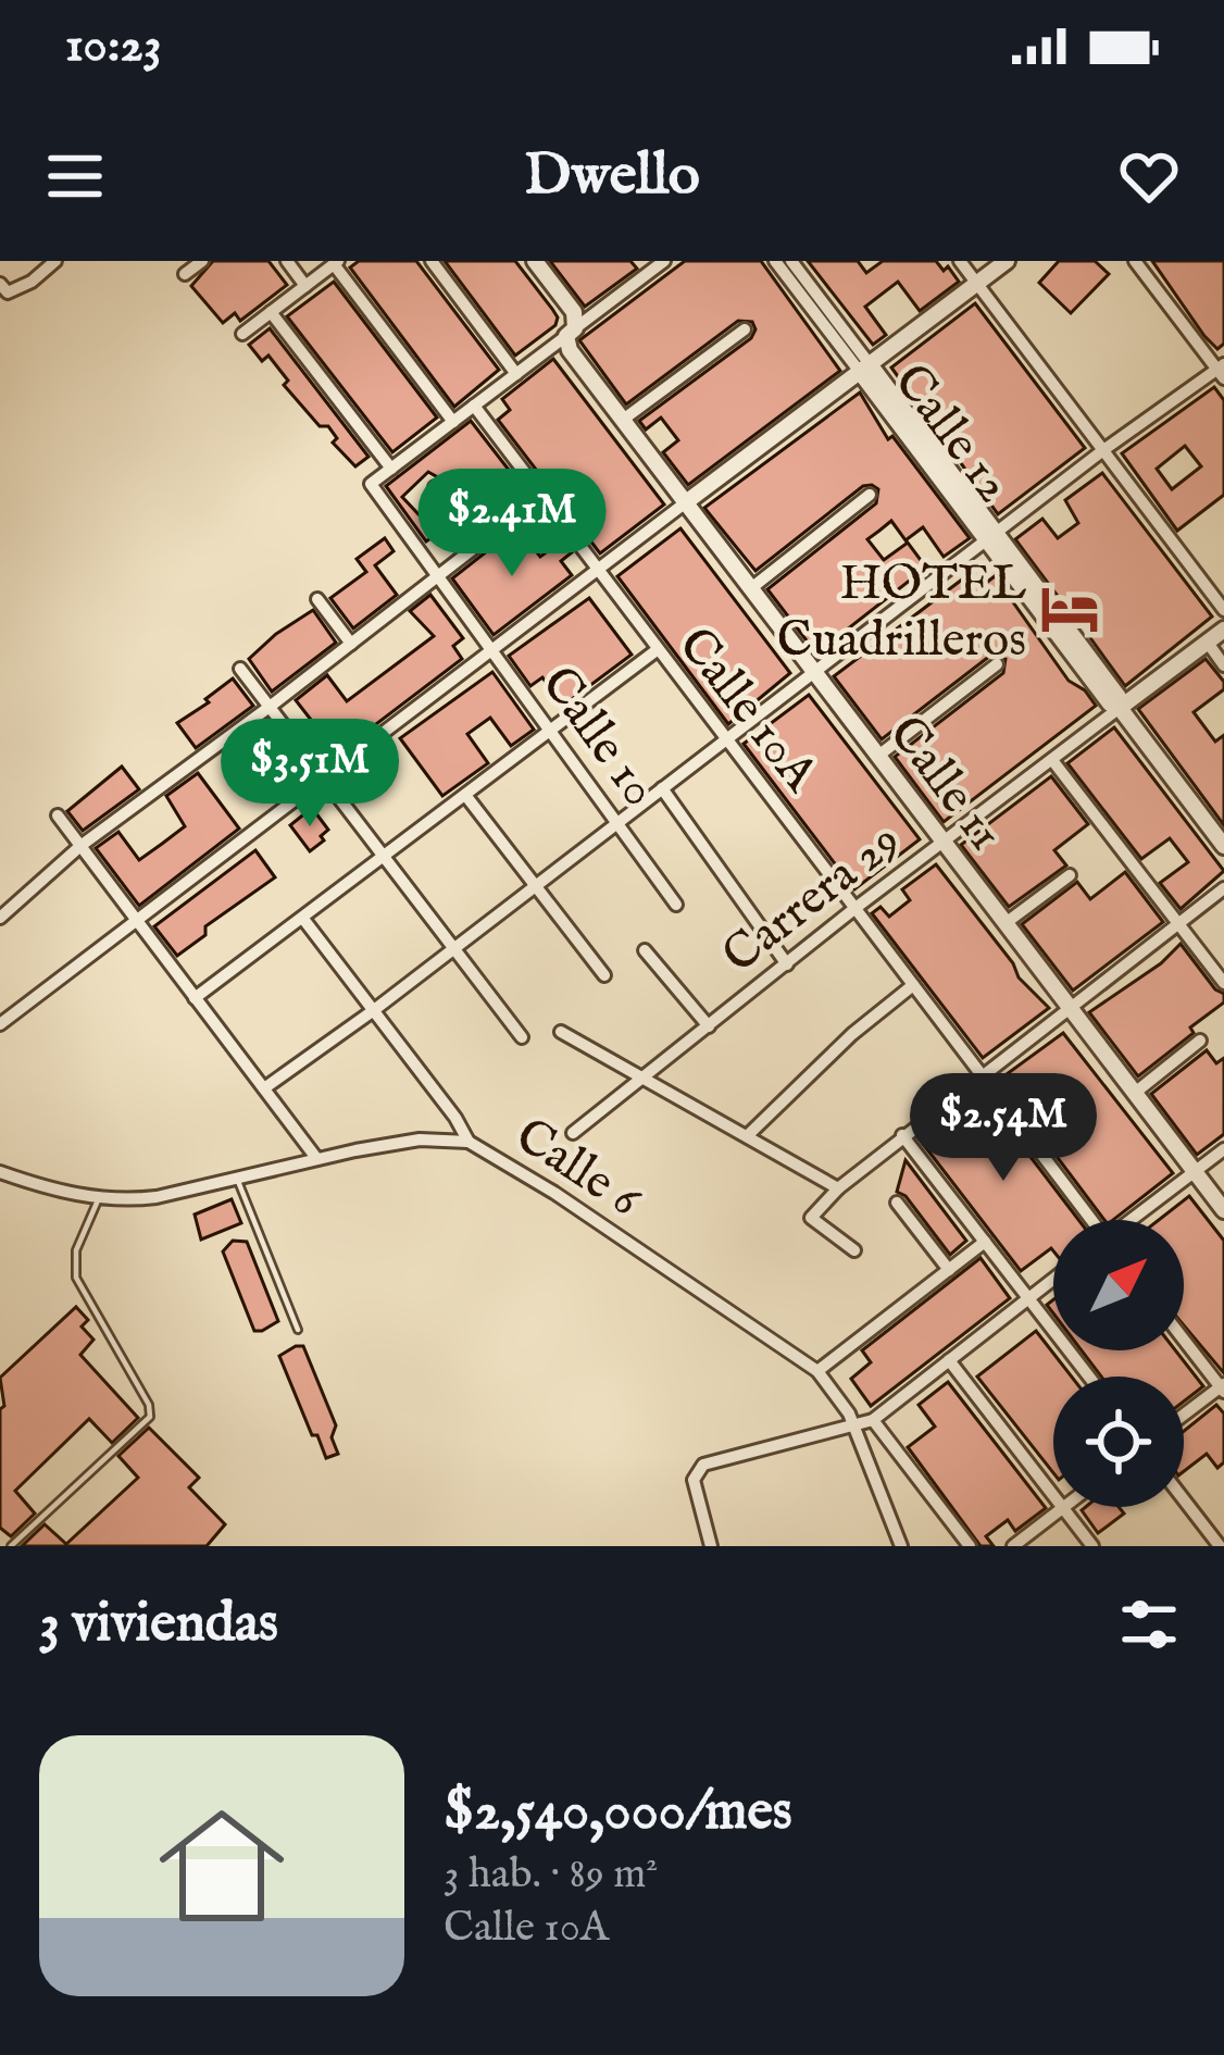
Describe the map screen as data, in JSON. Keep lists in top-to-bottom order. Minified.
{"streets":{"street":["Calle 12","Calle 10A","Calle 10","Calle 11","Carrera 29","Calle 6"]},"crossings":[["Calle 12","Carrera 29"],["Calle 10A","Carrera 29"],["Calle 11","Carrera 29"]],"places":{"hotel":["HOTEL Cuadrilleros"]},"north":"top right","page":{"status":"10:23","header":"Dwello","price":["$2.41M","$3.51M","$2.54M"],"heading":"3 viviendas","list":[{"name":"$2,540,000/mes","note":"3 hab. · 89 m² · Calle 10A"}]}}
